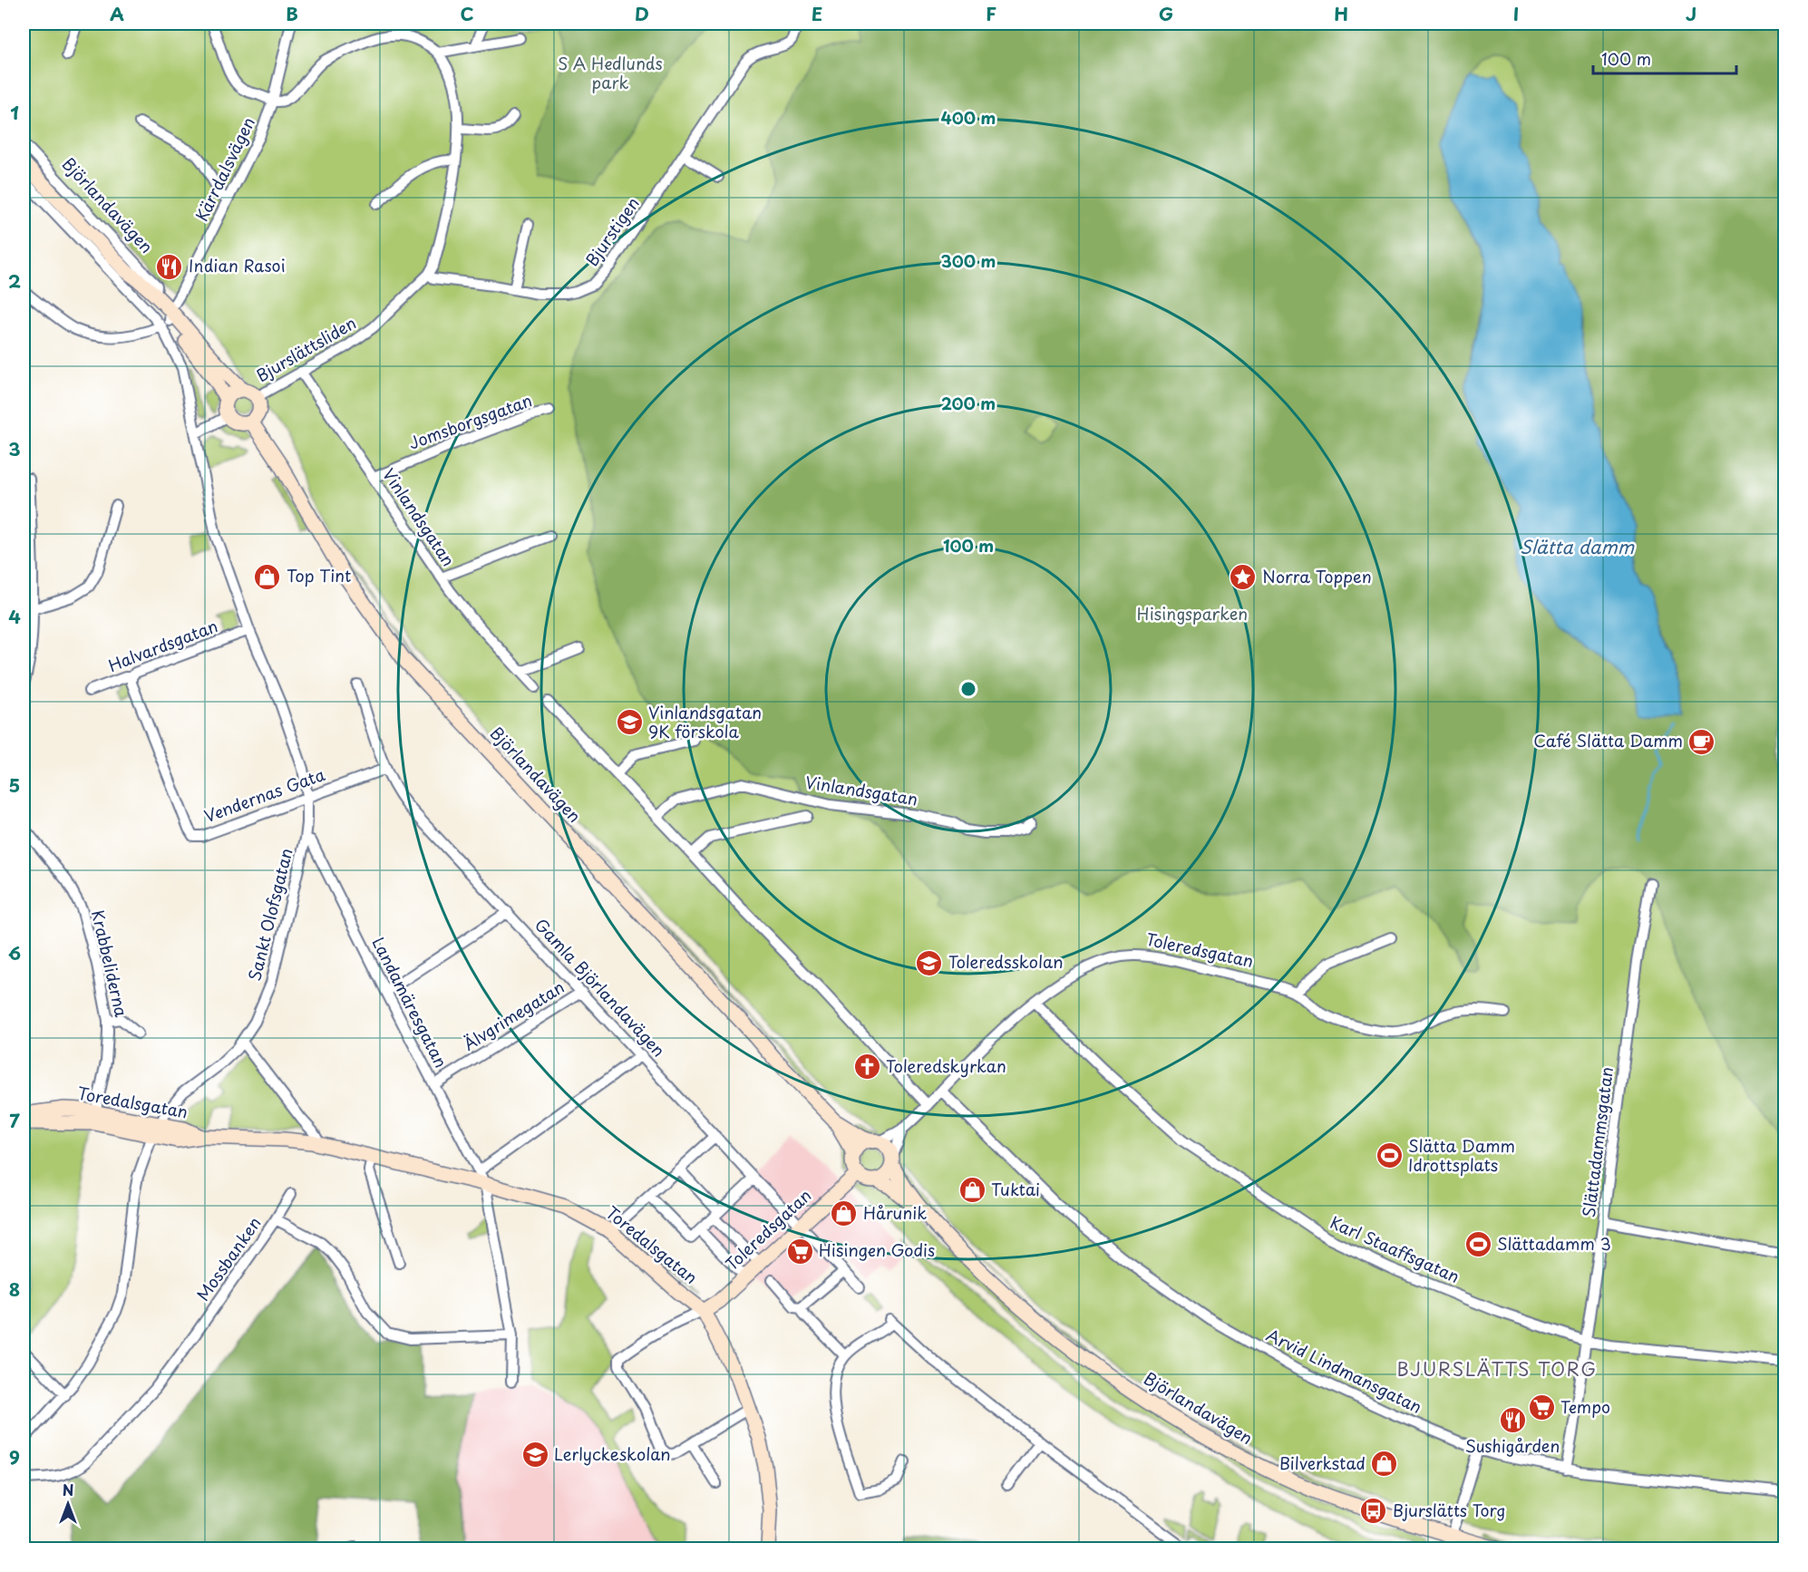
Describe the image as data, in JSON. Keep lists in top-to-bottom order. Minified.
{"streets":{"street":["Kärrdalsvägen","Björlandavägen","Bjurstigen","Bjurslättsliden","Jomsborgsgatan","Vinlandsgatan","Halvardsgatan","Vendernas Gata","Sankt Olofsgatan","Toleredsgatan","Krabbeliderna","Gamla Björlandavägen","Landamäresgatan","Älvgrimegatan","Toredalsgatan","Slättadammsgatan","Karl Staaffsgatan","Mossbanken","Arvid Lindmansgatan"]},"crossings":[["Kärrdalsvägen","Björlandavägen"],["Kärrdalsvägen","Sankt Olofsgatan"],["Björlandavägen","Bjurslättsliden"],["Björlandavägen","Sankt Olofsgatan"],["Björlandavägen","Toleredsgatan"],["Bjurstigen","Bjurslättsliden"],["Bjurslättsliden","Vinlandsgatan"],["Jomsborgsgatan","Vinlandsgatan"],["Halvardsgatan","Vendernas Gata"],["Halvardsgatan","Sankt Olofsgatan"],["Vendernas Gata","Sankt Olofsgatan"],["Vendernas Gata","Gamla Björlandavägen"],["Sankt Olofsgatan","Landamäresgatan"],["Sankt Olofsgatan","Toredalsgatan"],["Toleredsgatan","Gamla Björlandavägen"],["Toleredsgatan","Toredalsgatan"],["Toleredsgatan","Karl Staaffsgatan"],["Toleredsgatan","Arvid Lindmansgatan"],["Krabbeliderna","Toredalsgatan"],["Gamla Björlandavägen","Älvgrimegatan"],["Landamäresgatan","Älvgrimegatan"],["Landamäresgatan","Toredalsgatan"],["Landamäresgatan","Mossbanken"],["Slättadammsgatan","Karl Staaffsgatan"],["Slättadammsgatan","Arvid Lindmansgatan"]],"districts":["BJURSLÄTTS TORG"],"water":["Slätta damm"],"parks":["S A Hedlunds park","Hisingsparken"],"places":{"restaurant":["Indian Rasoi","Sushigården"],"shop":["Top Tint","Tuktai","Hårunik","Bilverkstad"],"place":["Norra Toppen"],"school or university":["Vinlandsgatan 9K förskola","Toleredsskolan","Lerlyckeskolan"],"cafe":["Café Slätta Damm"],"church":["Toleredskyrkan"],"sports":["Slätta Damm Idrottsplats","Slättadamm 3"],"supermarket":["Hisingen Godis","Tempo"],"bus stop":["Bjurslätts Torg"]},"scale_bar":"100 m","north":"top","grid":{"columns":["A","B","C","D","E","F","G","H","I","J"],"rows":["1","2","3","4","5","6","7","8","9"]},"rings":["400 m","300 m","200 m","100 m"]}
